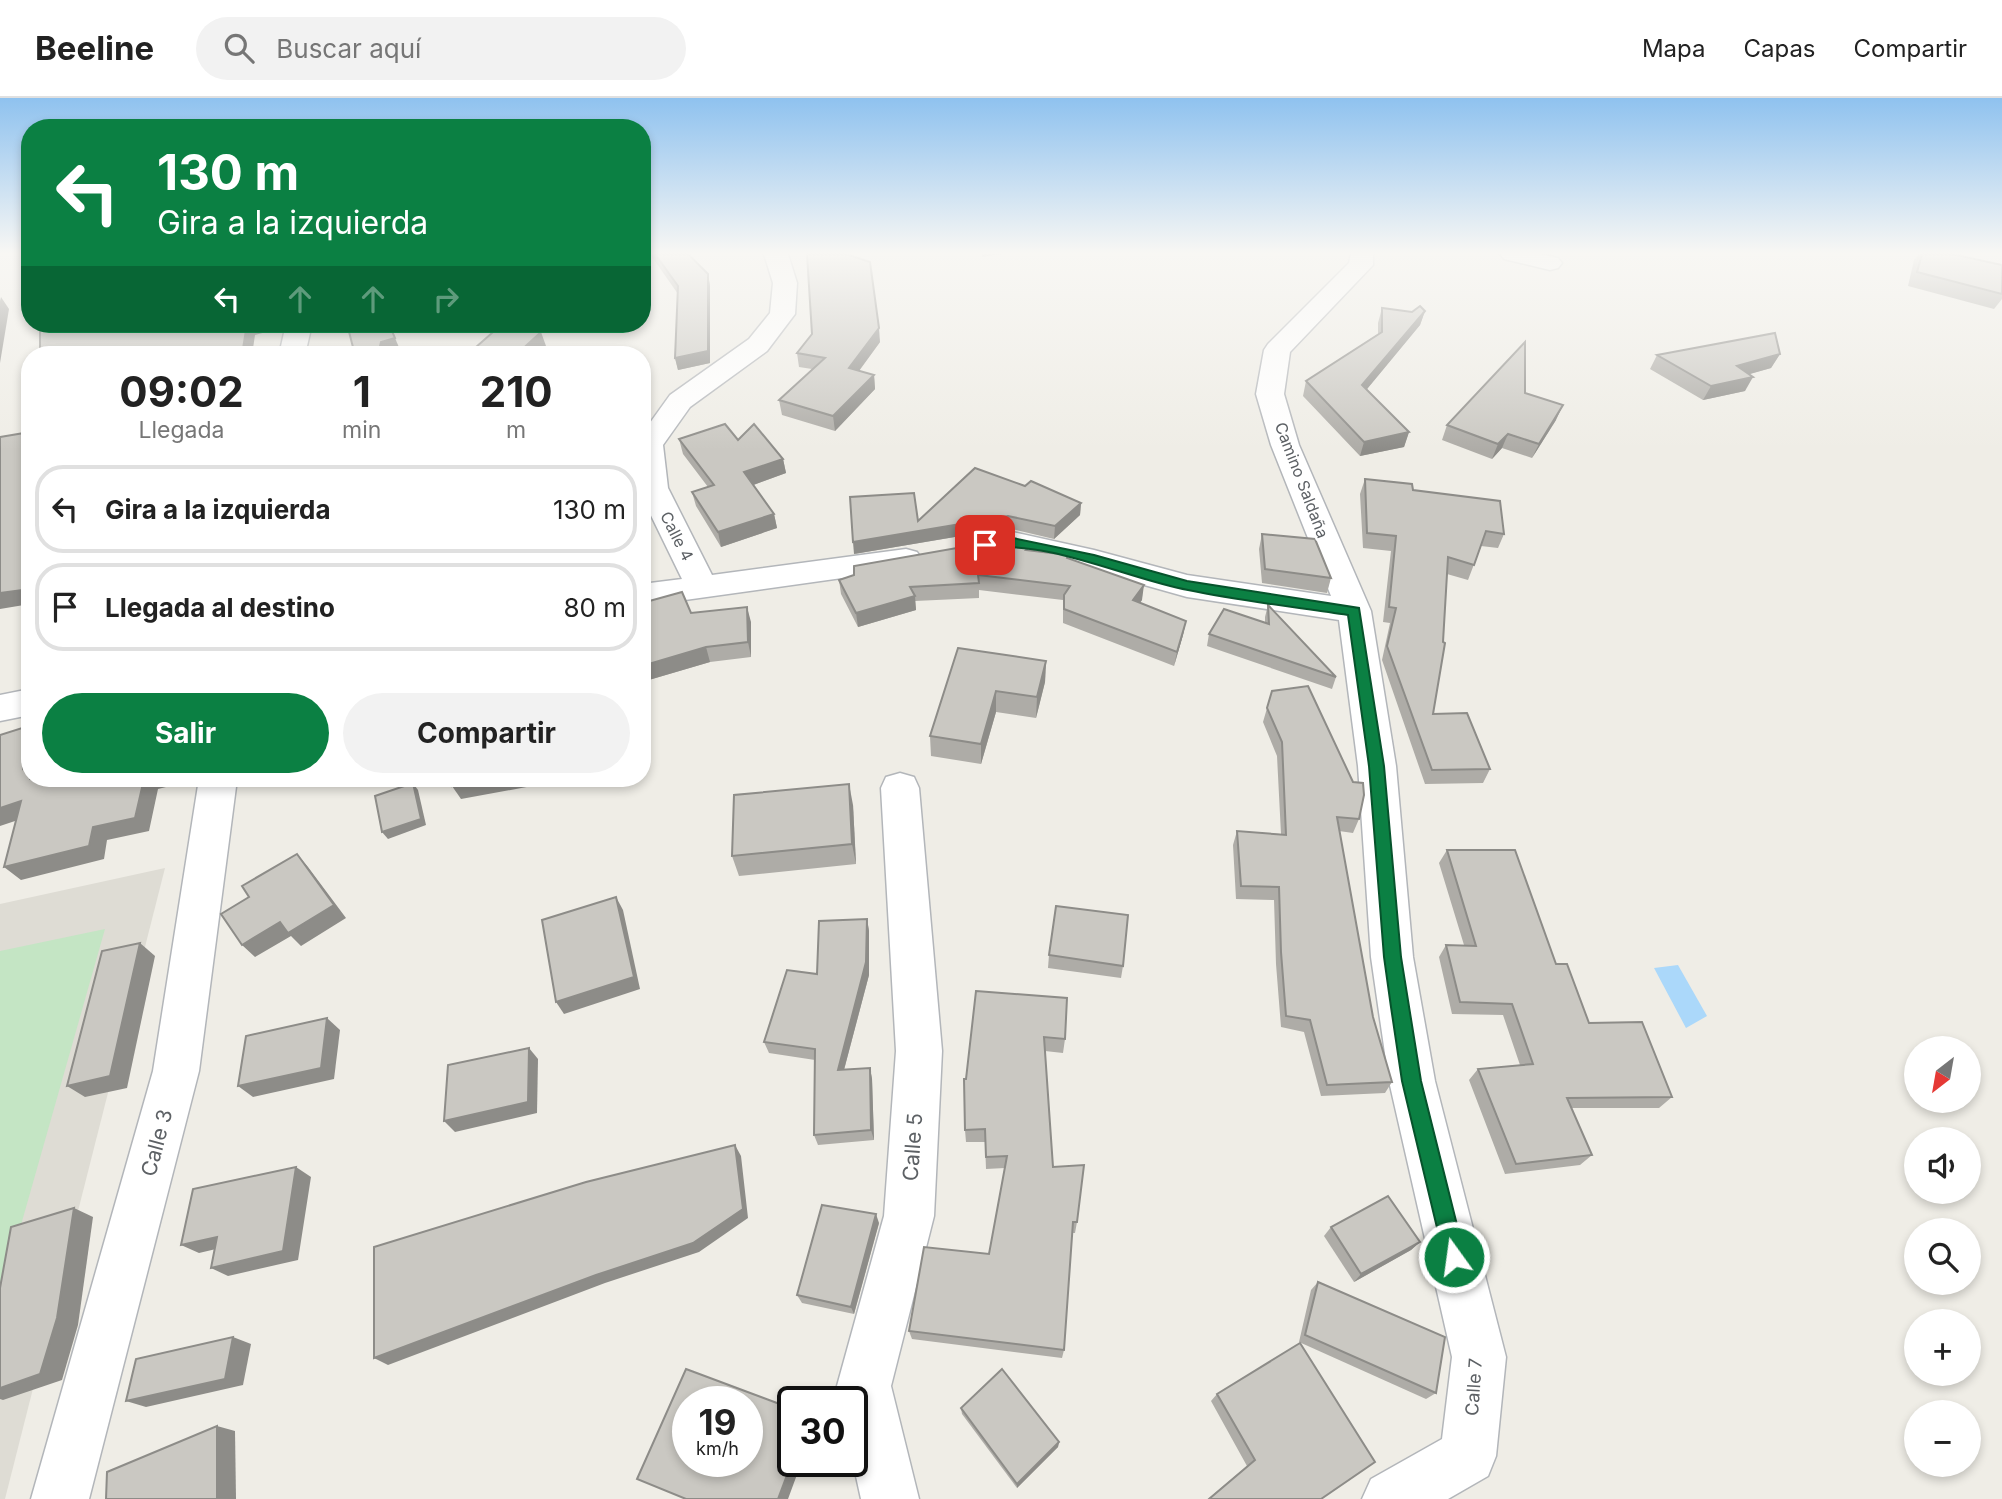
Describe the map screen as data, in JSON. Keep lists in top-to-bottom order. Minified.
{"streets":{"street":["Camino Saldaña","Calle 4","Calle 3","Calle 5","Calle 7"]},"crossings":[["Camino Saldaña","Calle 7"]],"north":"bottom left","page":{"header":"Beeline","search":"Buscar aquí","nav":["Mapa","Capas","Compartir"],"turn":["130 m","Gira a la izquierda"],"eta":["09:02","Llegada","1","min","210","m"],"list":[{"name":"Gira a la izquierda","value":"130 m"},{"name":"Llegada al destino","value":"80 m"}],"buttons":["Salir","Compartir"],"map_buttons":["+","−"],"speed":"19 km/h","limit":"30"}}
